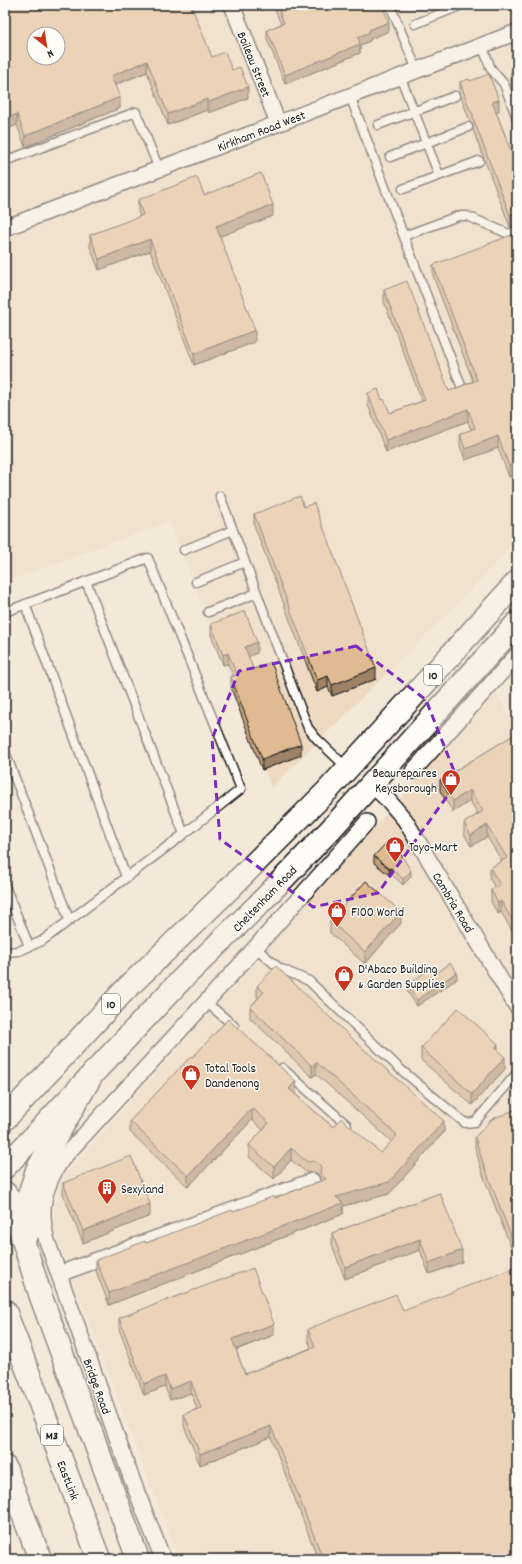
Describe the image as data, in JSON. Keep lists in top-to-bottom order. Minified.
{"streets":{"main road":["10","Cheltenham Road","M3","EastLink"],"street":["Boileau Street","Kirkham Road West","Cambria Road","Bridge Road"]},"crossings":[["Boileau Street","Kirkham Road West"],["Cheltenham Road","Cambria Road"],["Cheltenham Road","Bridge Road"]],"places":{"shop":["Beaurepaires Keysborough","Toyo-Mart","F100 World","D'Abaco Building & Garden Supplies","Total Tools Dandenong"],"building":["Sexyland"]},"north":"bottom right"}
